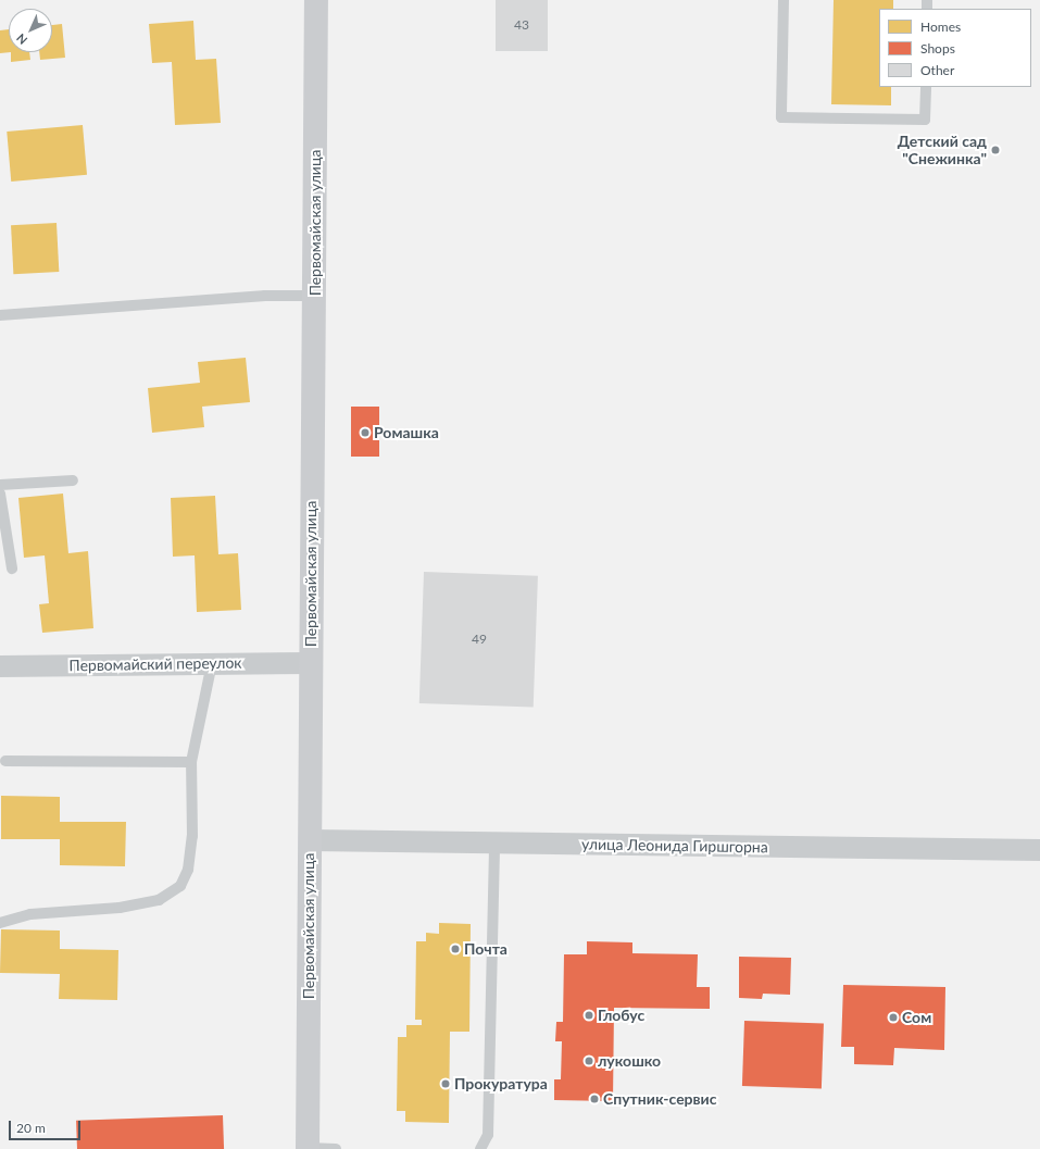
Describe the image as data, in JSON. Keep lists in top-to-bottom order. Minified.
{"streets":{"main road":["Первомайская улица"],"street":["Первомайский переулок","улица Леонида Гиршгорна"]},"crossings":[["Первомайская улица","Первомайский переулок"],["Первомайская улица","улица Леонида Гиршгорна"]],"places":["Детский сад \"Снежинка\"","Ромашка","Почта","Глобус","Сом","лукошко","Прокуратура","Спутник-сервис"],"house_numbers":["43","49"],"legend":["Homes","Shops","Other"],"scale_bar":"20 m","north":"bottom left"}
